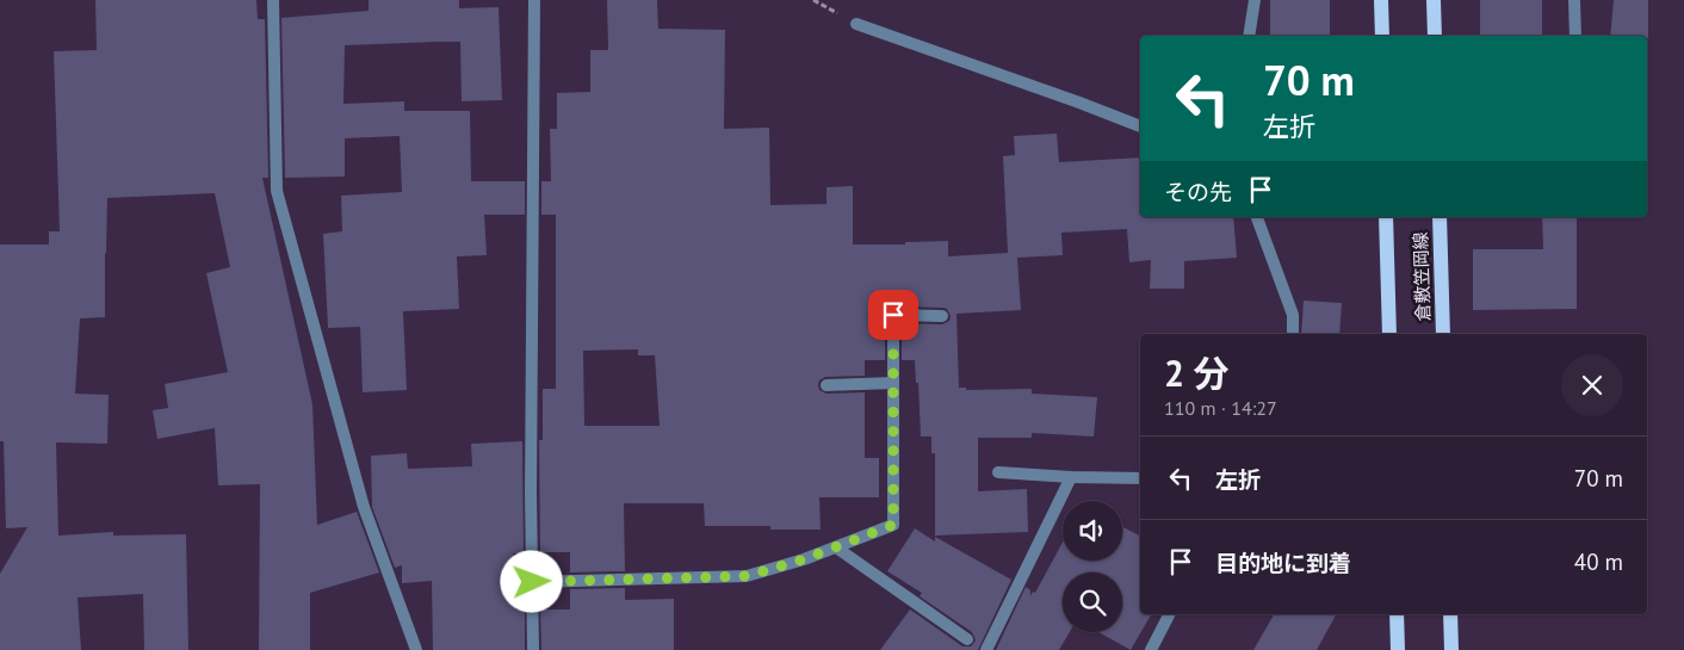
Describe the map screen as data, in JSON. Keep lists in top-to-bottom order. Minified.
{"streets":{"main road":["倉敷笠岡線"]},"page":{"turn":["70 m","左折"],"then":"その先","heading":["2 分","110 m · 14:27"],"list":[{"name":"左折","value":"70 m"},{"name":"目的地に到着","value":"40 m"}]}}
